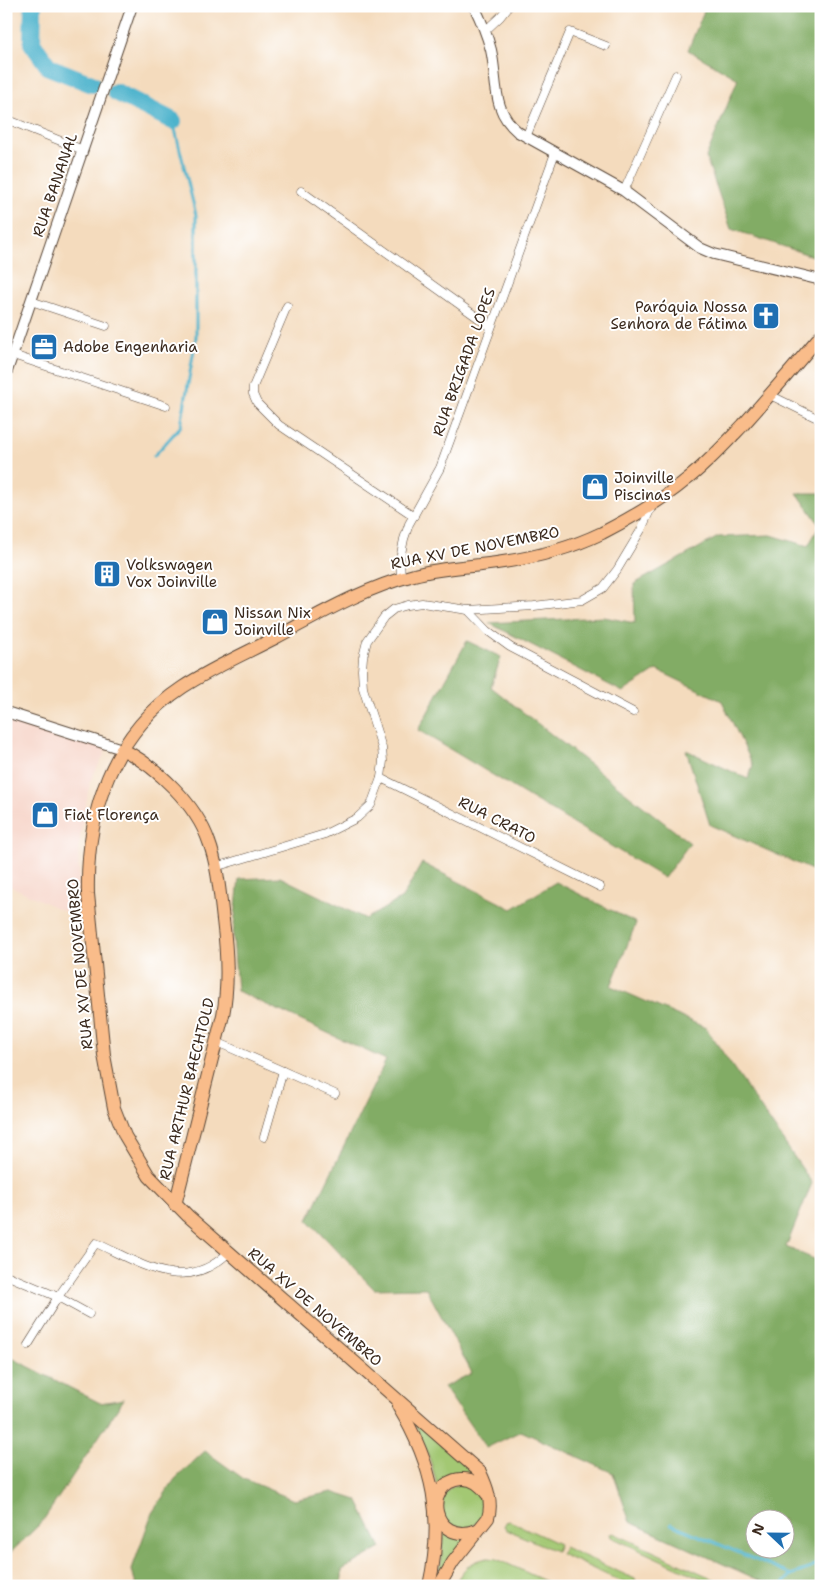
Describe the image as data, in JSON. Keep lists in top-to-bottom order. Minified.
{"streets":{"main road":["RUA XV DE NOVEMBRO","RUA ARTHUR BAECHTOLD"],"street":["RUA BANANAL","RUA BRIGADA LOPES","RUA CRATO"]},"crossings":[["RUA BRIGADA LOPES","RUA XV DE NOVEMBRO"],["RUA XV DE NOVEMBRO","RUA ARTHUR BAECHTOLD"]],"places":{"church":["Paróquia Nossa Senhora de Fátima"],"office":["Adobe Engenharia"],"shop":["Joinville Piscinas","Nissan Nix Joinville","Fiat Florença"],"building":["Volkswagen Vox Joinville"]},"north":"left"}
